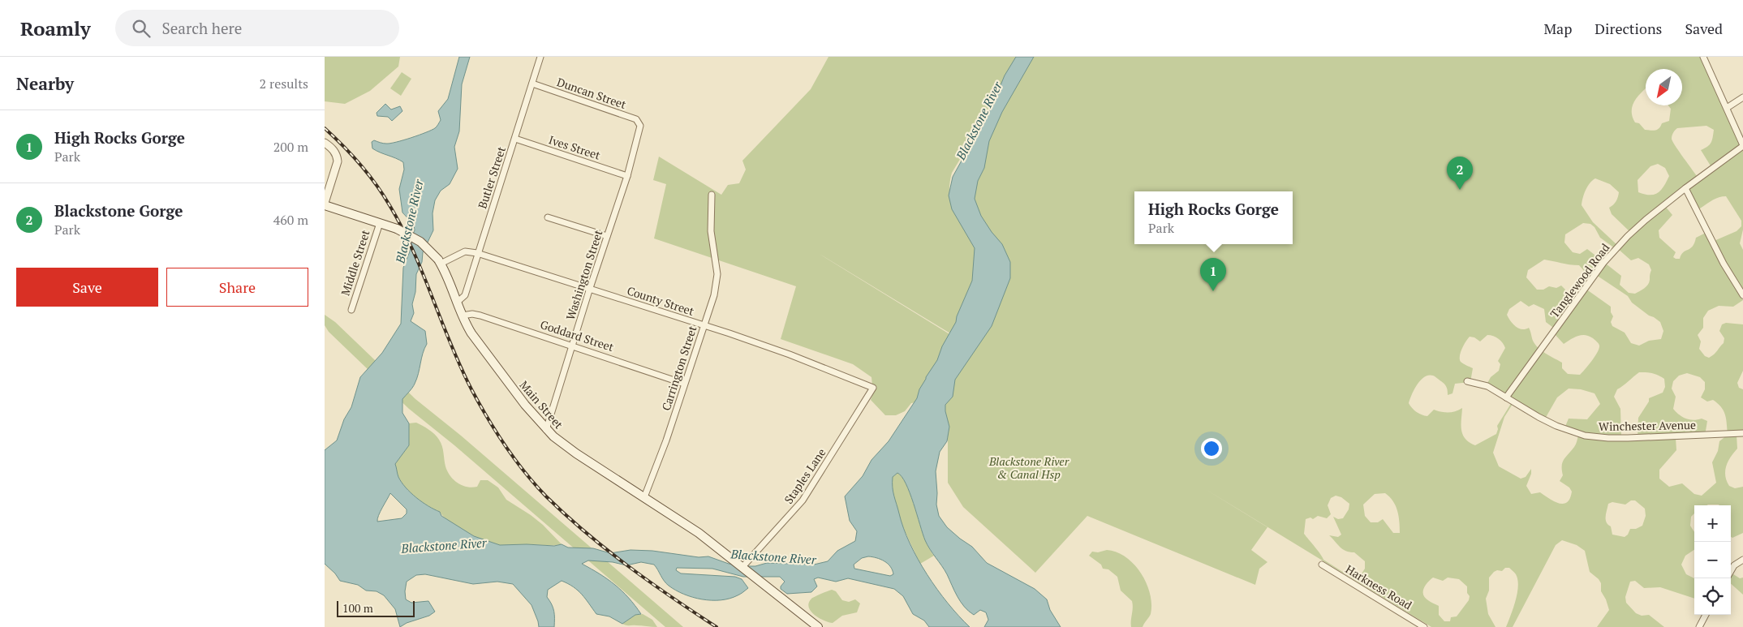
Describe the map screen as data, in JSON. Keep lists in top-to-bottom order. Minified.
{"streets":{"main road":["Main Street"],"street":["Duncan Street","Ives Street","Butler Street","Middle Street","Washington Street","Tanglewood Road","County Street","Goddard Street","Carrington Street","Winchester Avenue","Staples Lane","Harkness Road"]},"crossings":[["Duncan Street","Butler Street"],["Duncan Street","Washington Street"],["Ives Street","Butler Street"],["Ives Street","Washington Street"],["Butler Street","County Street"],["Butler Street","Main Street"],["Middle Street","Main Street"],["Washington Street","County Street"],["Washington Street","Goddard Street"],["Washington Street","Main Street"],["Tanglewood Road","Winchester Avenue"],["County Street","Carrington Street"],["County Street","Main Street"],["County Street","Staples Lane"],["Goddard Street","Carrington Street"],["Goddard Street","Main Street"],["Carrington Street","Main Street"],["Main Street","Staples Lane"]],"water":["Blackstone River"],"parks":["Blackstone River & Canal Hsp"],"scale_bar":"100 m","north":"bottom left","page":{"header":"Roamly","search":"Search here","nav":["Map","Directions","Saved"],"heading":["Nearby","2 results"],"list":[{"mark":"1","name":"High Rocks Gorge","note":"Park","value":"200 m"},{"mark":"2","name":"Blackstone Gorge","note":"Park","value":"460 m"}],"pins":["2","1"],"popup":["High Rocks Gorge","Park"],"buttons":["Save","Share"],"map_buttons":["+","−"],"scale":"100 m"}}
